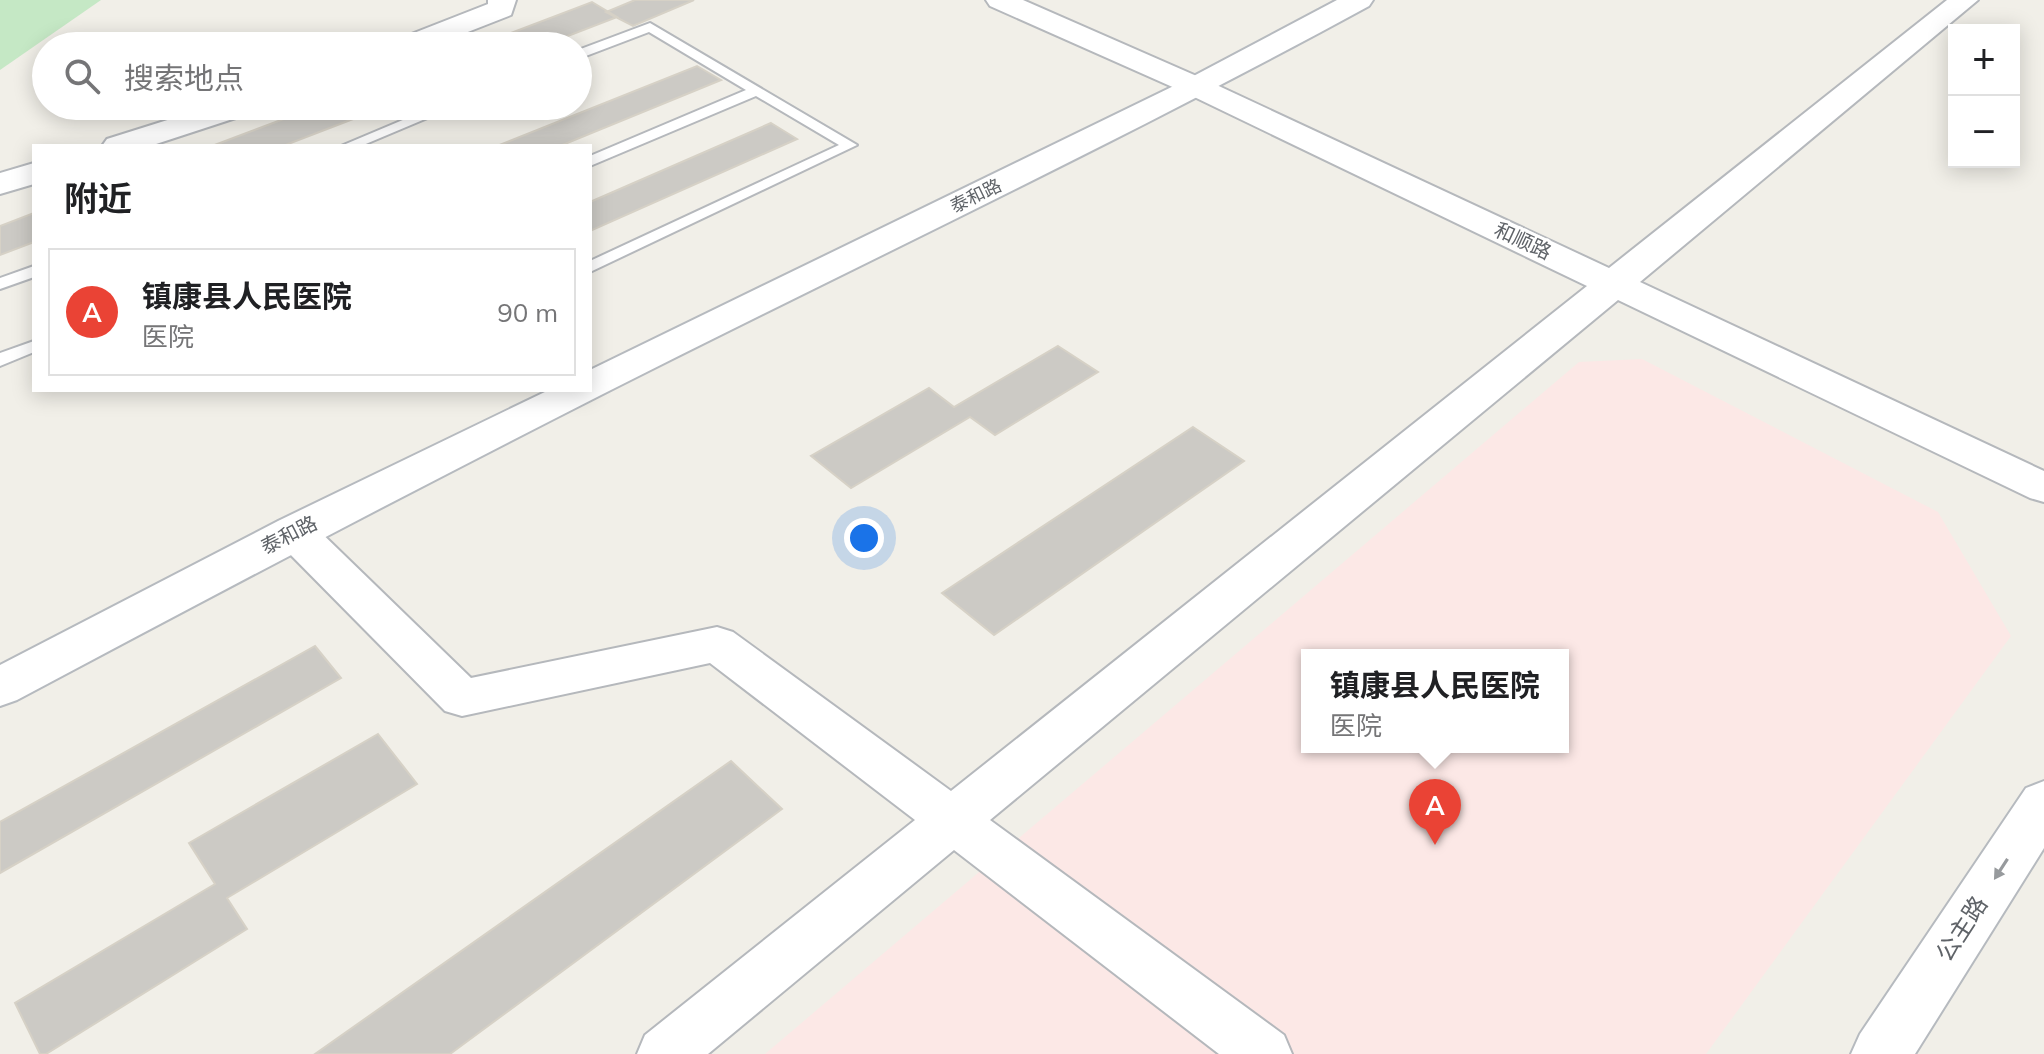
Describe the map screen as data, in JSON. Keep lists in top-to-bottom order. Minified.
{"streets":{"main road":["泰和路","公主路"],"street":["和顺路"]},"crossings":[["泰和路","和顺路"]],"one_way":["公主路"],"page":{"map_buttons":["+","−"],"search":"搜索地点","heading":"附近","list":[{"mark":"A","name":"镇康县人民医院","note":"医院","value":"90 m"}],"popup":["镇康县人民医院","医院"],"pins":"A"}}
